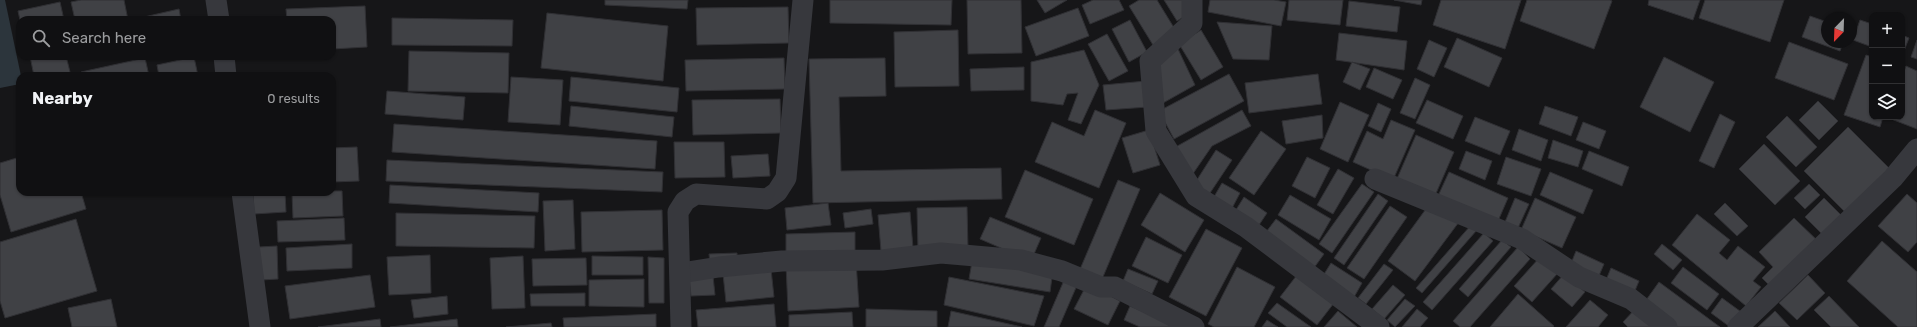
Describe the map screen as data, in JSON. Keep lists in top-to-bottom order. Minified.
{"north":"bottom left","page":{"map_buttons":["+","−"],"search":"Search here","heading":["Nearby","0 results"]}}
